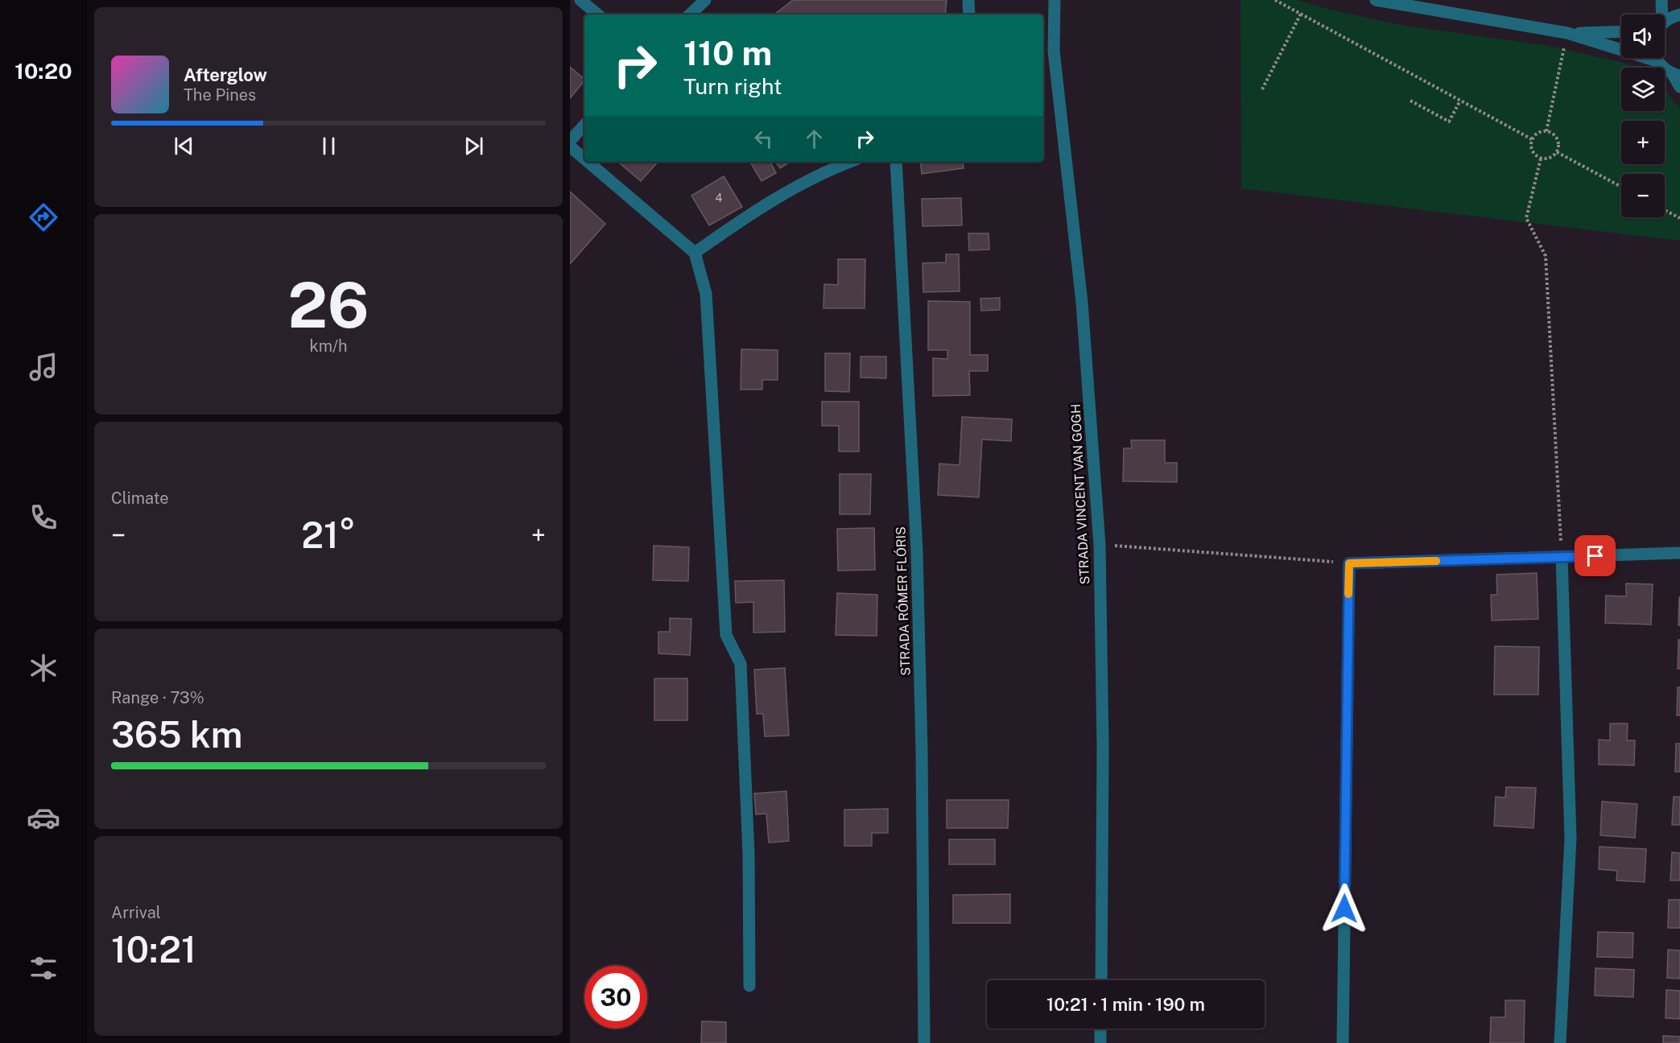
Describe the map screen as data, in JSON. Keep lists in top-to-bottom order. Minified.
{"streets":{"street":["STRADA VINCENT VAN GOGH","STRADA RÓMER FLÓRIS"]},"house_numbers":["4"],"page":{"tabs":"10:20","map_buttons":["+","−"],"turn":["110 m","Turn right"],"song":["Afterglow","The Pines"],"tile":[["26","km/h"],"Climate",["Range · 73%","365 km"],["Arrival","10:21"]],"heat":["−","21°","+"],"limit":"30","trip":"10:21 · 1 min · 190 m"}}
